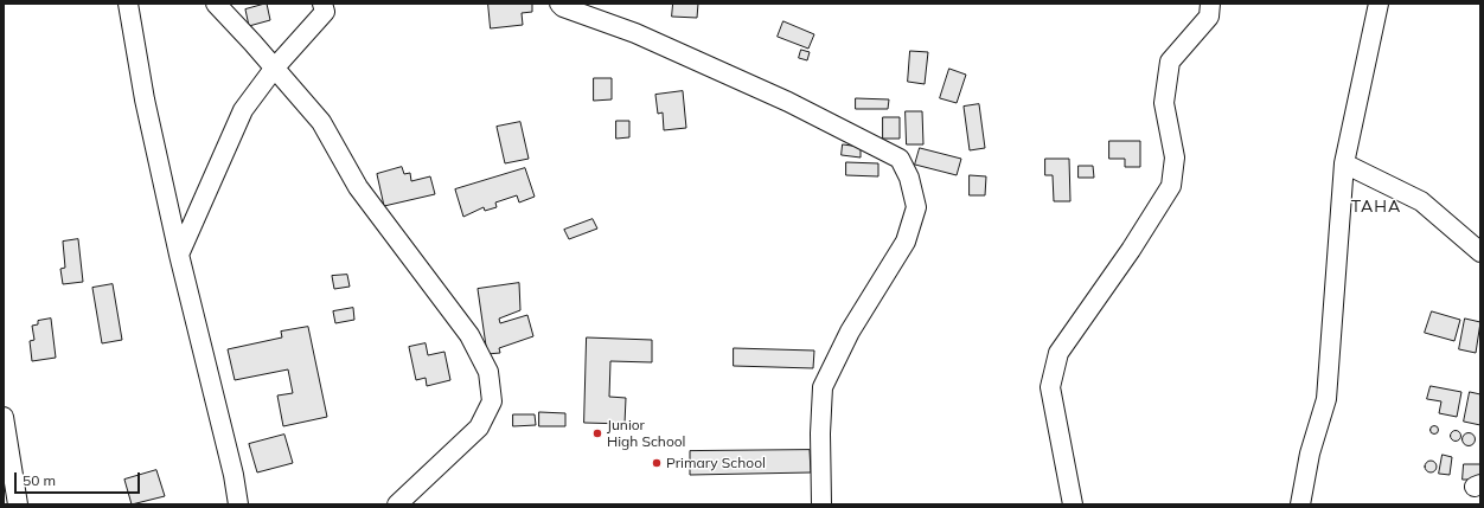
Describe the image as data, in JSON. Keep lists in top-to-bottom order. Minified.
{"districts":["TAHA"],"places":["Junior High School","Primary School"],"scale_bar":"50 m"}
